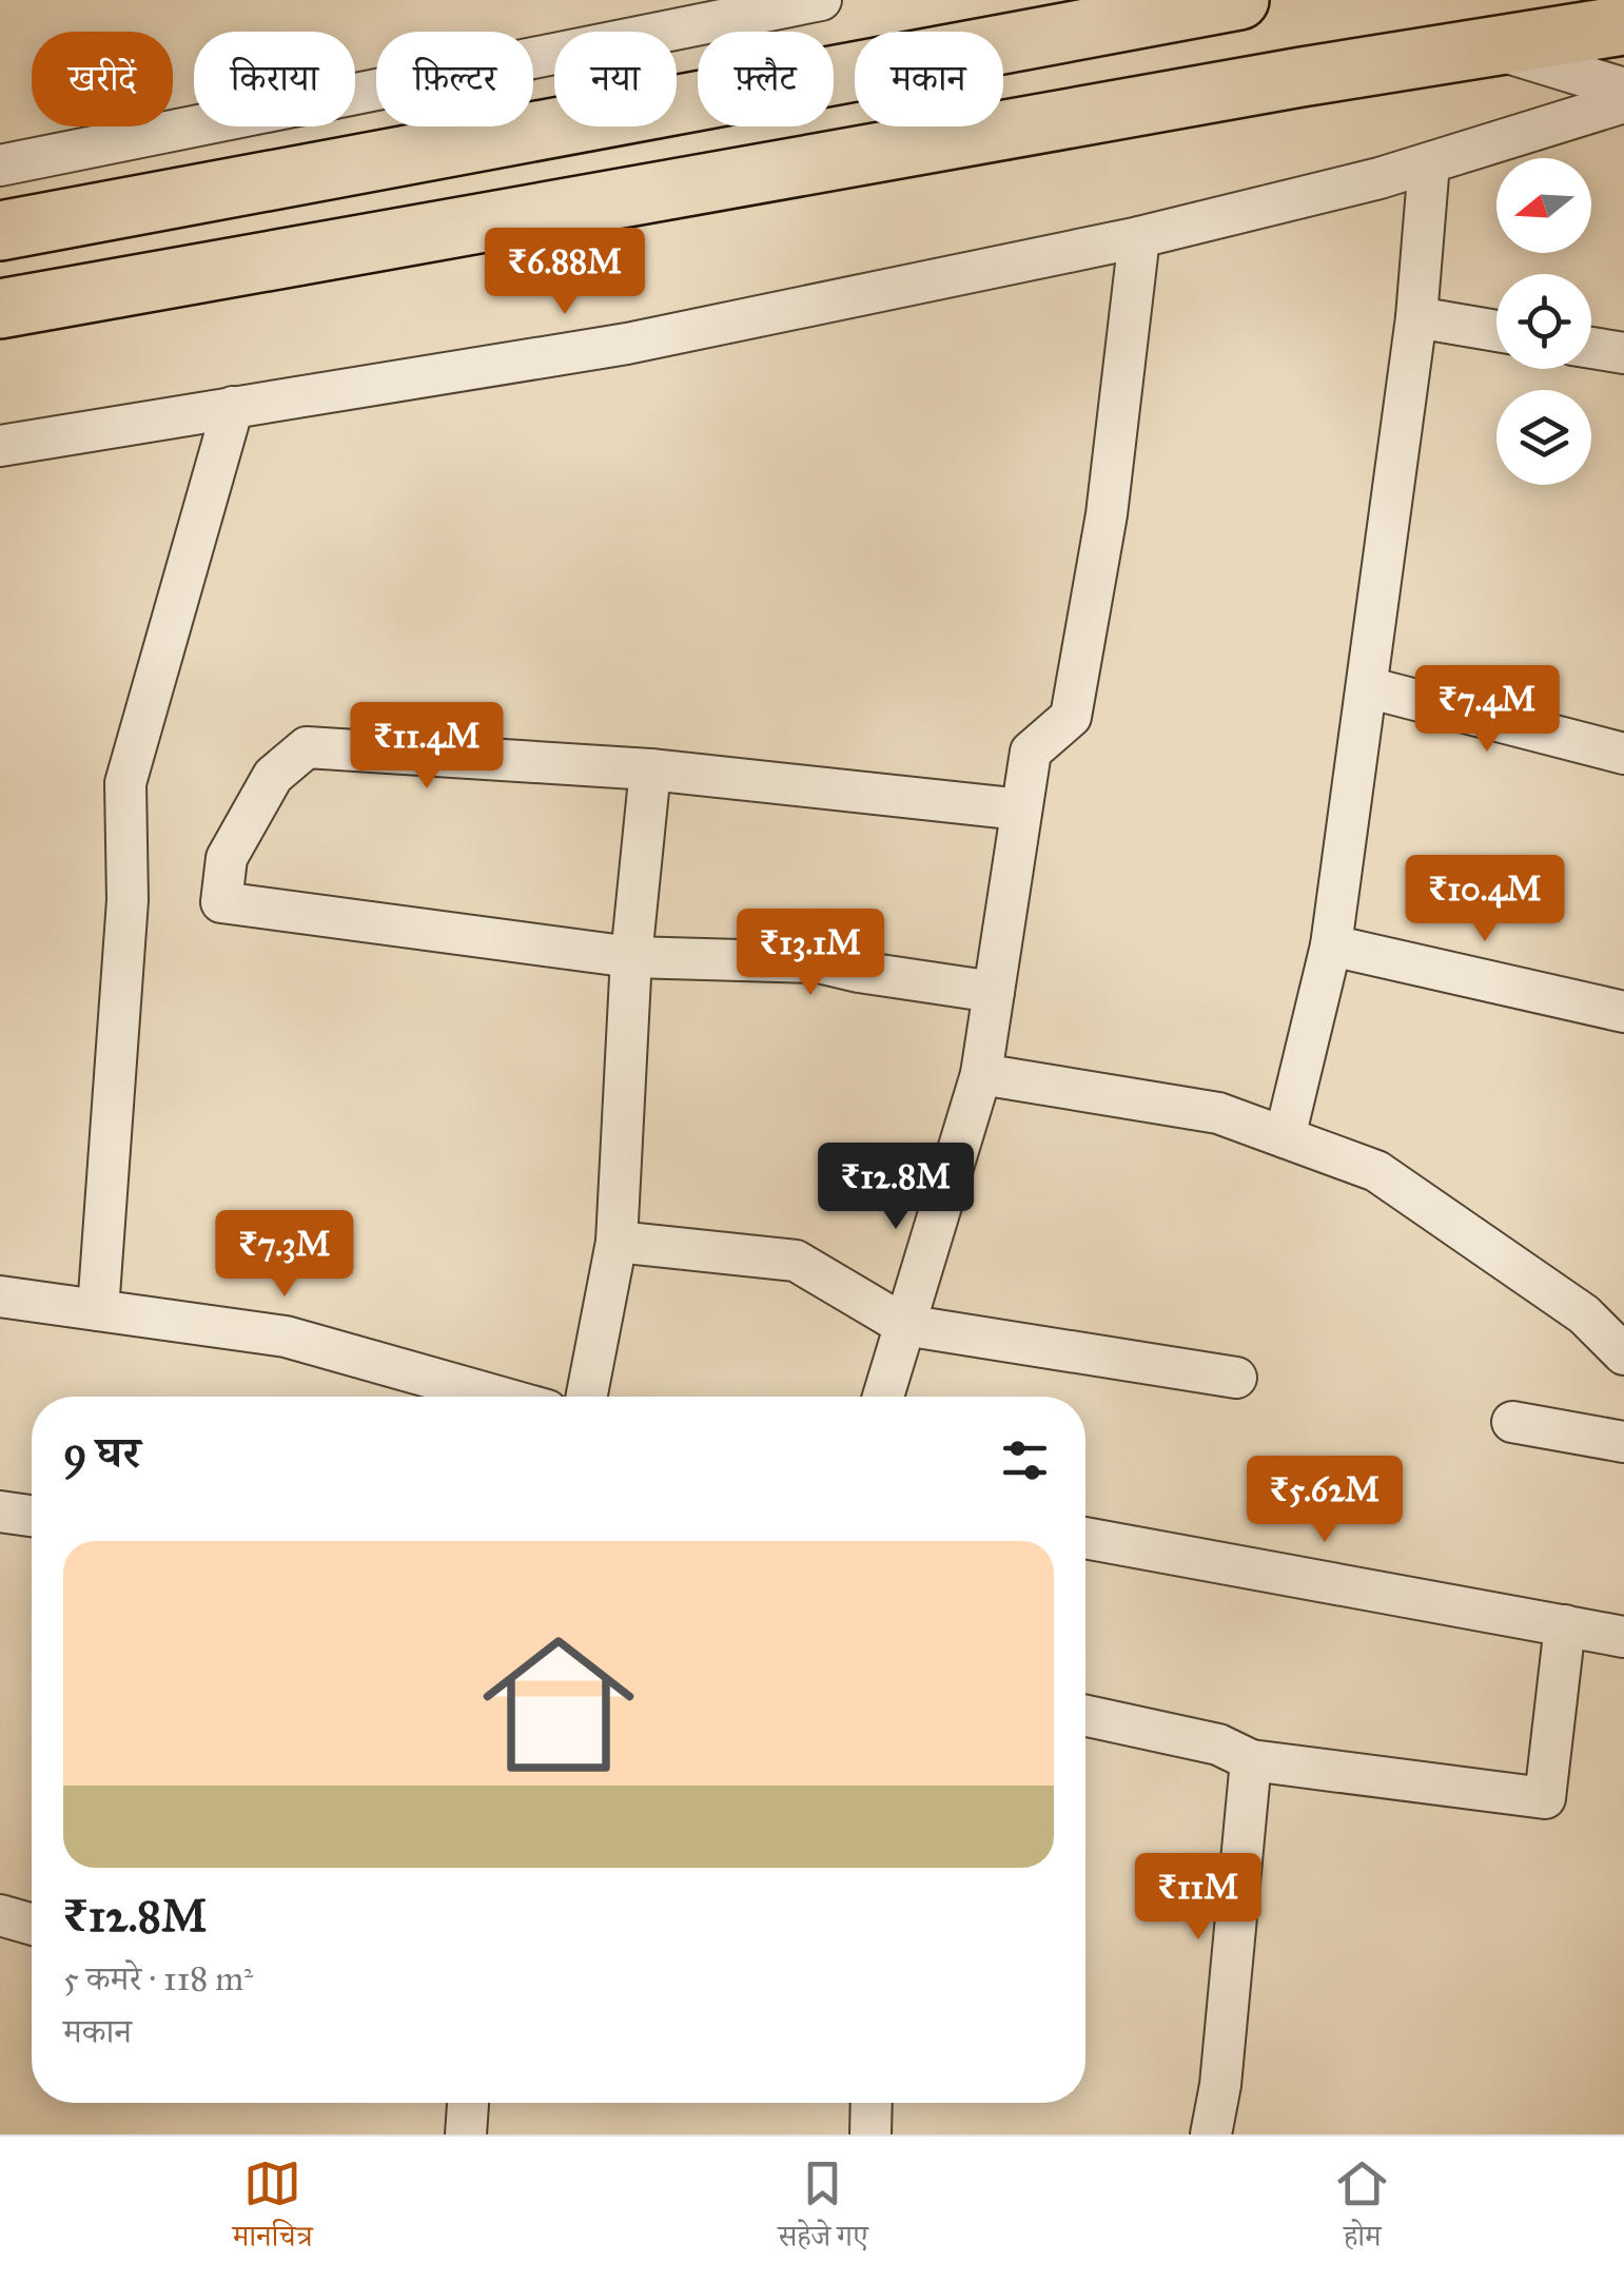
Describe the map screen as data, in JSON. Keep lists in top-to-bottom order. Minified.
{"north":"left","page":{"chip":["खरीदें","किराया","फ़िल्टर","नया","फ़्लैट","मकान"],"price":["₹6.88M","₹7.4M","₹11.4M","₹10.4M","₹13.1M","₹12.8M","₹7.3M","₹5.62M","₹11M"],"heading":"9 घर","list":[{"name":"₹12.8M","note":"5 कमरे · 118 m² · मकान"}],"tabs":["मानचित्र","सहेजे गए","होम"]}}
